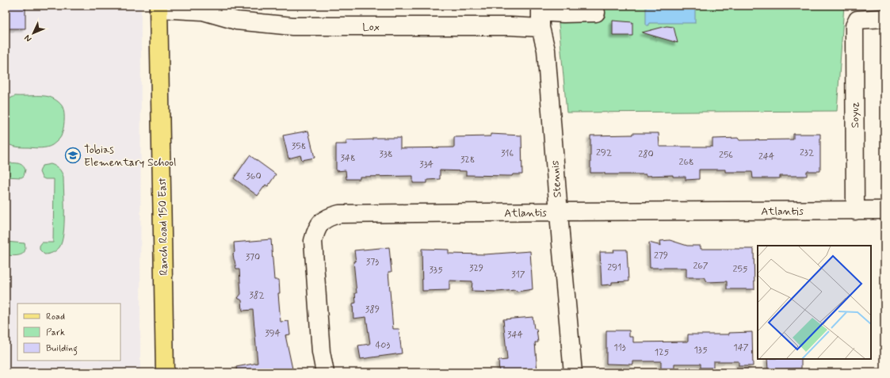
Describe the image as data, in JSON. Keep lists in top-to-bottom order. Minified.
{"streets":{"main road":["Ranch Road 150 East"],"street":["Lox","Soyuz","Stennis","Atlantis"]},"crossings":[["Lox","Stennis"],["Lox","Ranch Road 150 East"],["Soyuz","Atlantis"],["Stennis","Atlantis"]],"places":{"school or university":["Tobias Elementary School"]},"house_numbers":["358","292","232","316","338","280","256","244","348","328","268","334","360","279","370","373","267","291","329","255","335","317","382","389","394","344","403","113","147","135","125"],"legend":["Road","Park","Building"],"north":"bottom left"}
